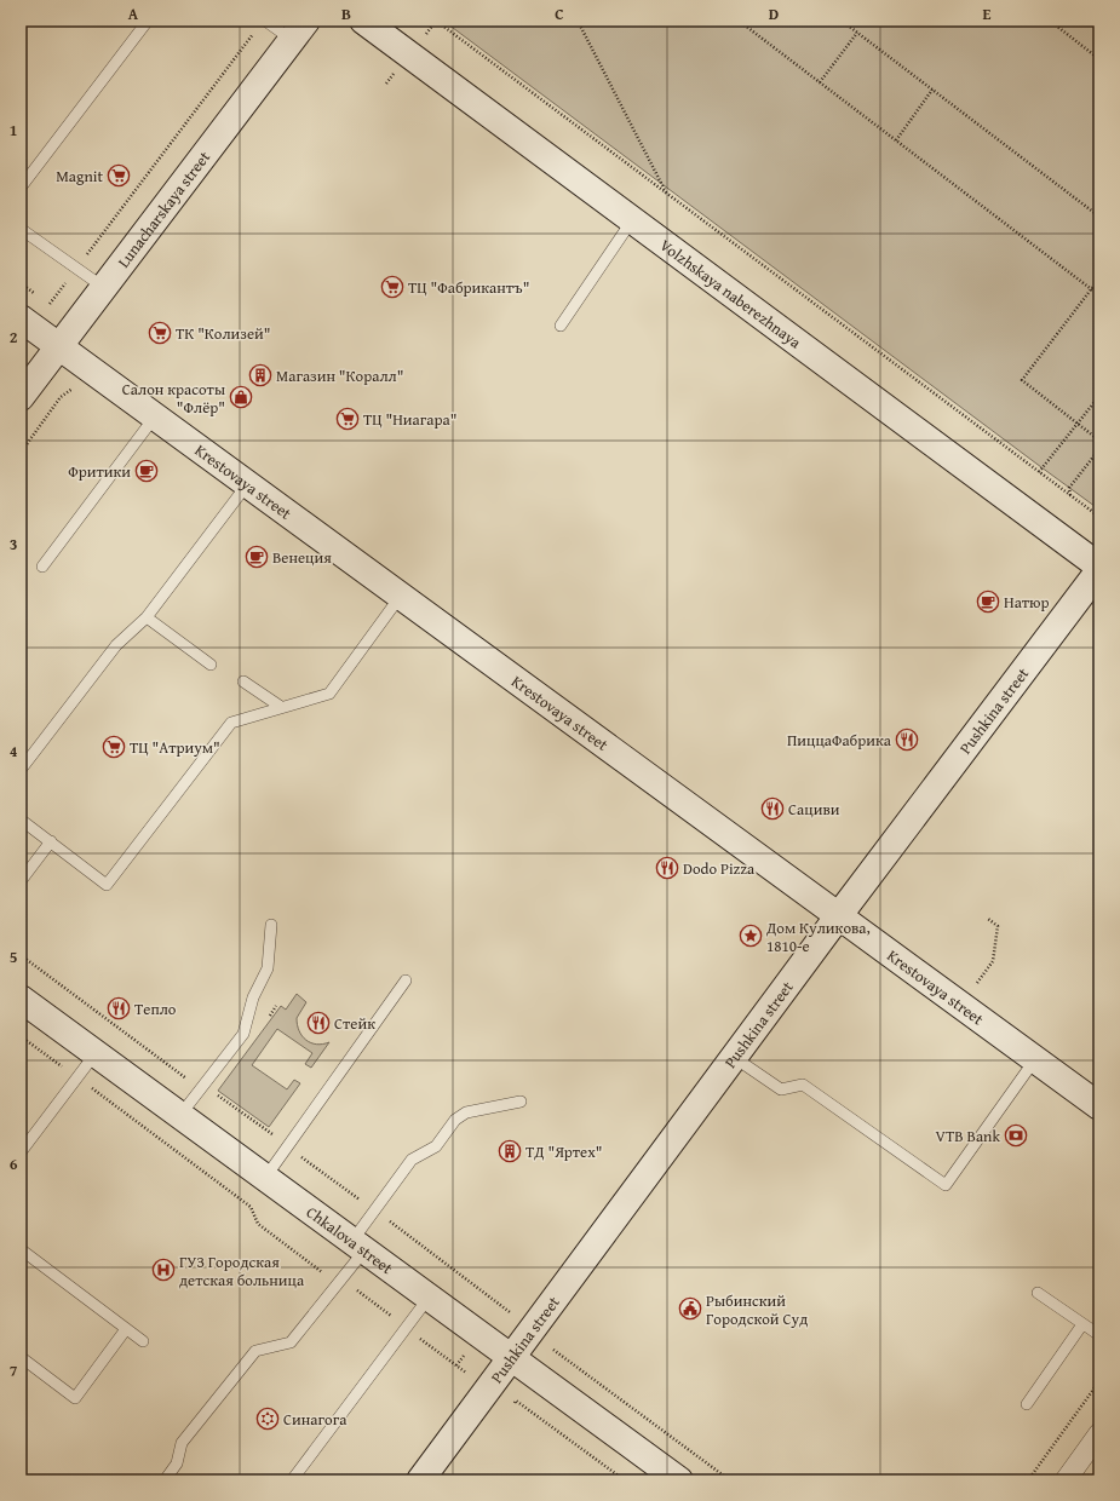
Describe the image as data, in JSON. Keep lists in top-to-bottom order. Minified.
{"streets":{"street":["Lunacharskaya street","Volzhskaya naberezhnaya","Krestovaya street","Pushkina street","Chkalova street"]},"crossings":[["Lunacharskaya street","Krestovaya street"],["Krestovaya street","Pushkina street"],["Pushkina street","Chkalova street"]],"places":{"supermarket":["Magnit","ТЦ \"Фабрикантъ\"","ТК \"Колизей\"","ТЦ \"Ниагара\"","ТЦ \"Атриум\""],"building":["Магазин \"Коралл\"","ТД \"Яртех\""],"shop":["Салон красоты \"Флёр\""],"cafe":["Фритики","Венеция","Натюр"],"restaurant":["ПиццаФабрика","Сациви","Dodo Pizza","Тепло","Стейк"],"place":["Дом Куликова, 1810-е"],"bank":["VTB Bank"],"hospital":["ГУЗ Городская детская больница"],"public building":["Рыбинский Городской Суд"],"synagogue":["Синагога"]},"grid":{"columns":["A","B","C","D","E"],"rows":["1","2","3","4","5","6","7"]}}
